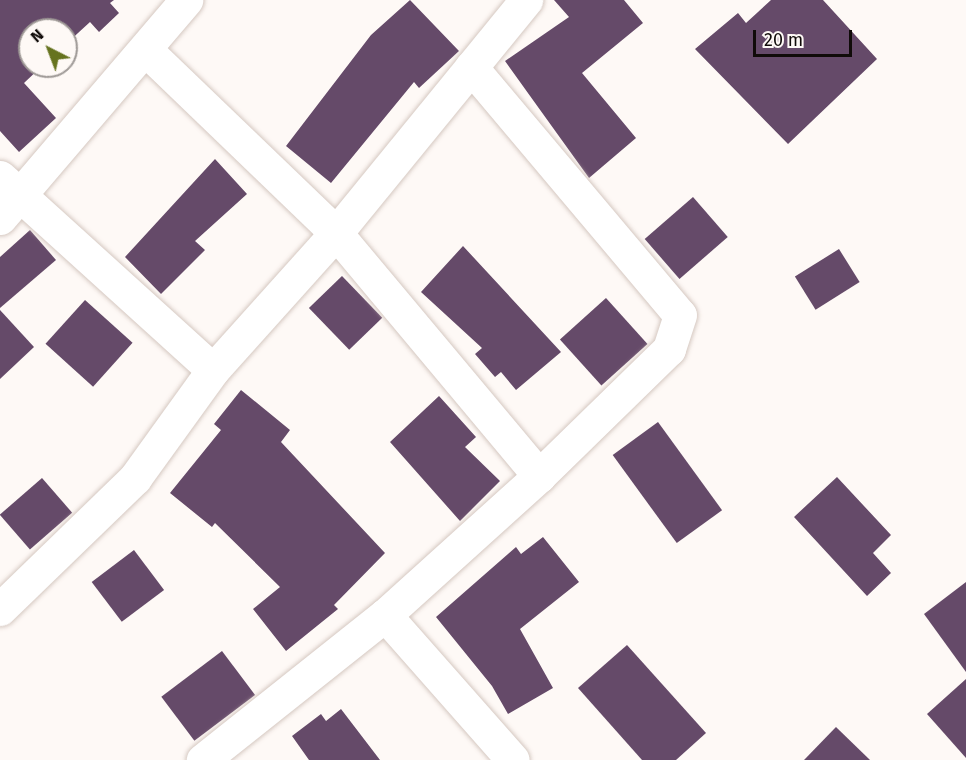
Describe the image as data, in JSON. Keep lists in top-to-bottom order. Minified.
{"scale_bar":"20 m","north":"top left"}
